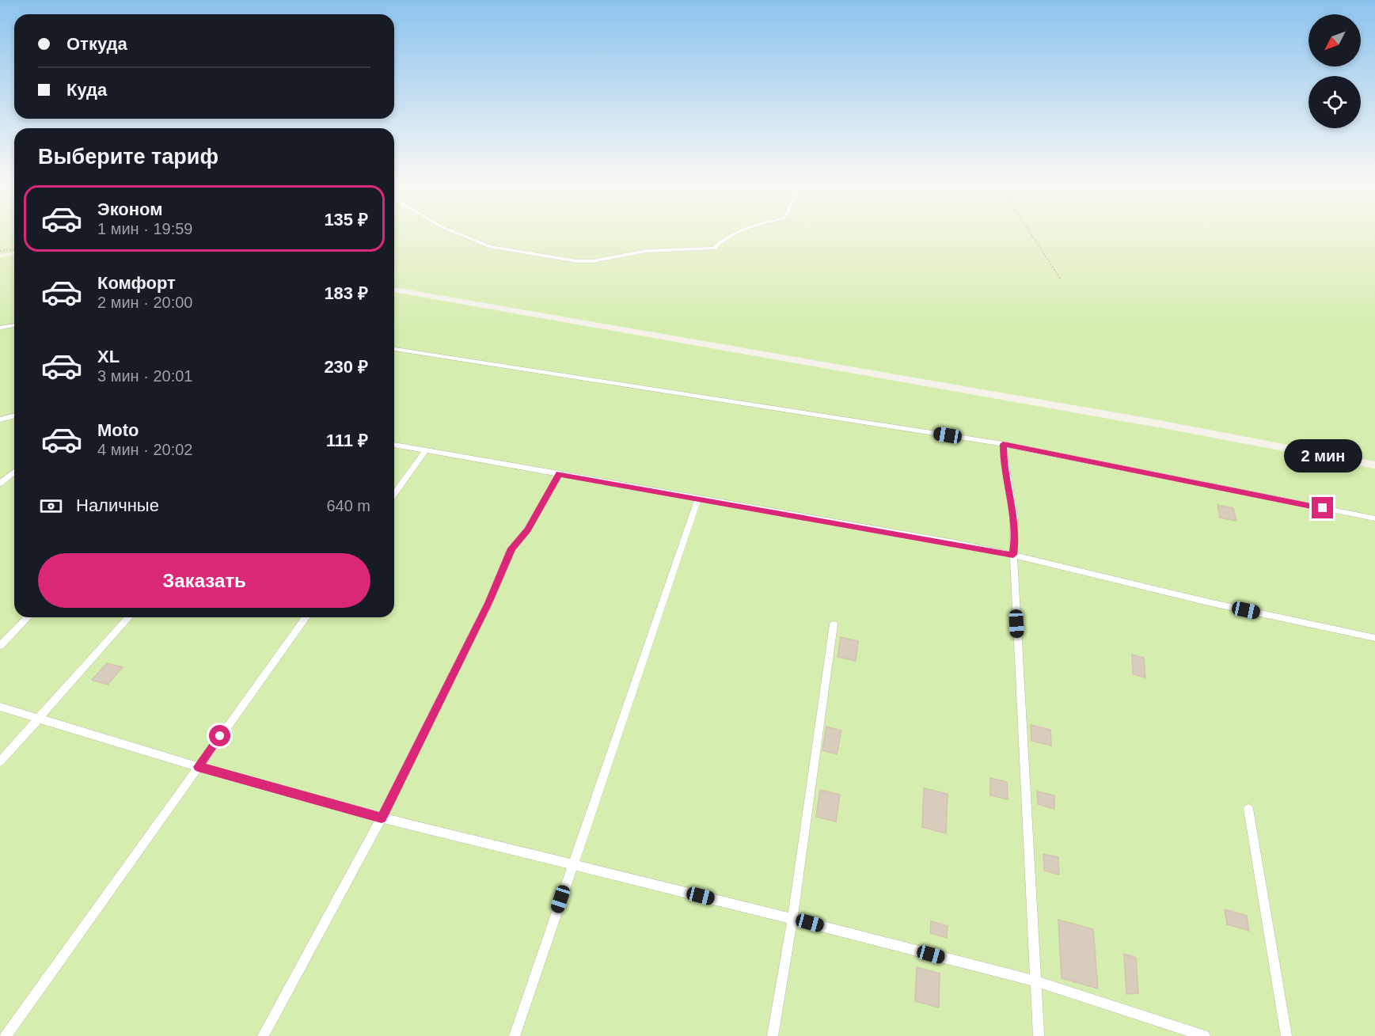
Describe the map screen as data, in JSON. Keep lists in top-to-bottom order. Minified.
{"north":"bottom left","page":{"banner":["Откуда","Куда"],"heading":"Выберите тариф","list":[{"name":"Эконом","note":"1 мин · 19:59","value":"135 ₽"},{"name":"Комфорт","note":"2 мин · 20:00","value":"183 ₽"},{"name":"XL","note":"3 мин · 20:01","value":"230 ₽"},{"name":"Moto","note":"4 мин · 20:02","value":"111 ₽"}],"bubble":"2 мин","pay":["Наличные","640 m"],"buttons":"Заказать"}}
